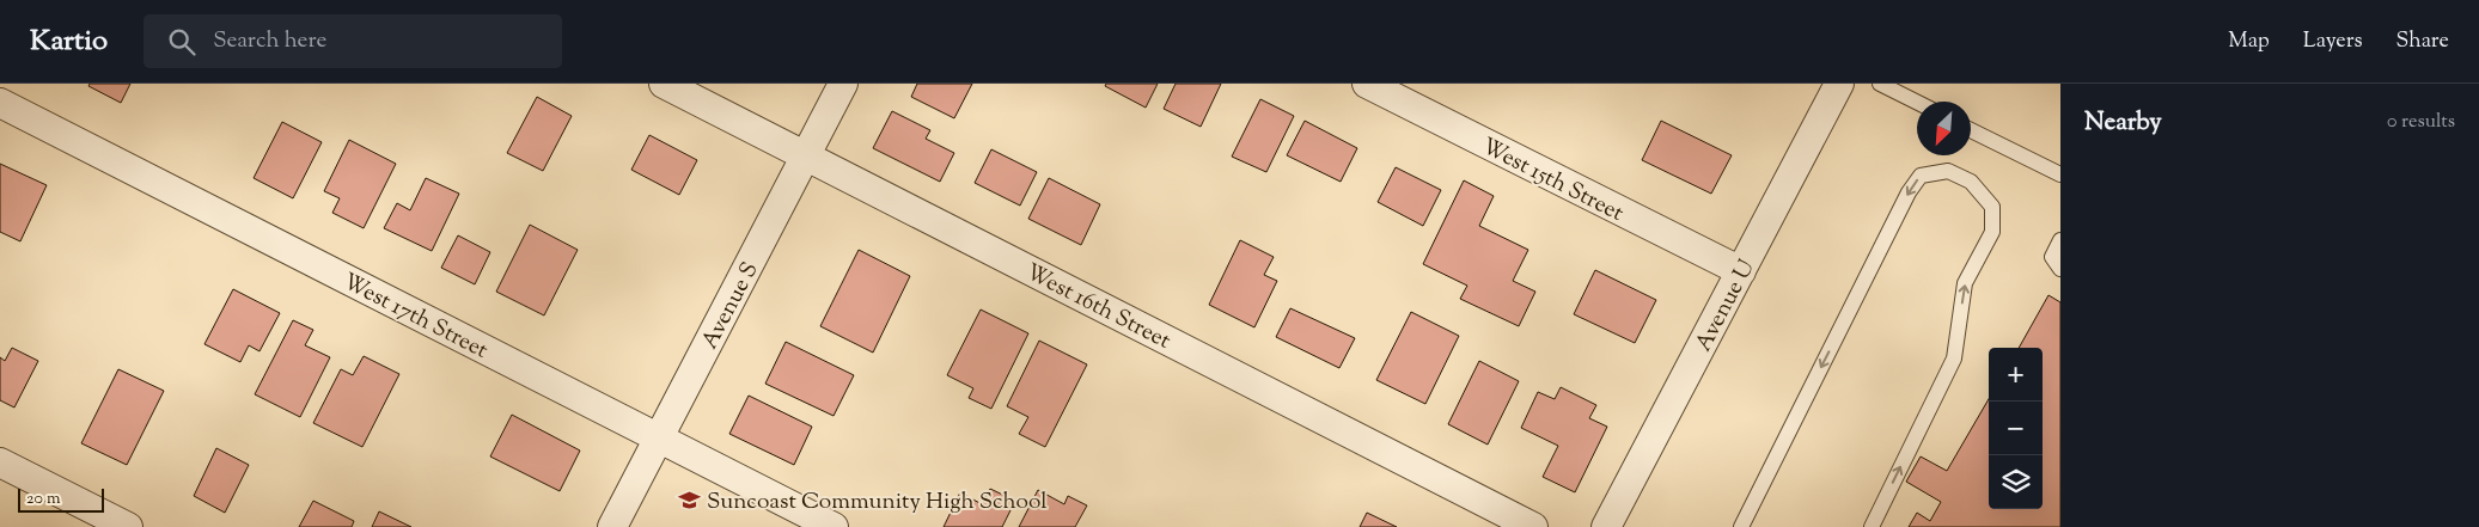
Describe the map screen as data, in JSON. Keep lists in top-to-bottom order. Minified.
{"streets":{"street":["West 15th Street","Avenue S","West 16th Street","Avenue U","West 17th Street"]},"crossings":[["West 15th Street","Avenue U"],["Avenue S","West 16th Street"],["Avenue S","West 17th Street"]],"places":{"school or university":["Suncoast Community High School"]},"scale_bar":"20 m","north":"bottom left","page":{"header":"Kartio","search":"Search here","nav":["Map","Layers","Share"],"heading":["Nearby","0 results"],"map_buttons":["+","−"],"scale":"20 m"}}
